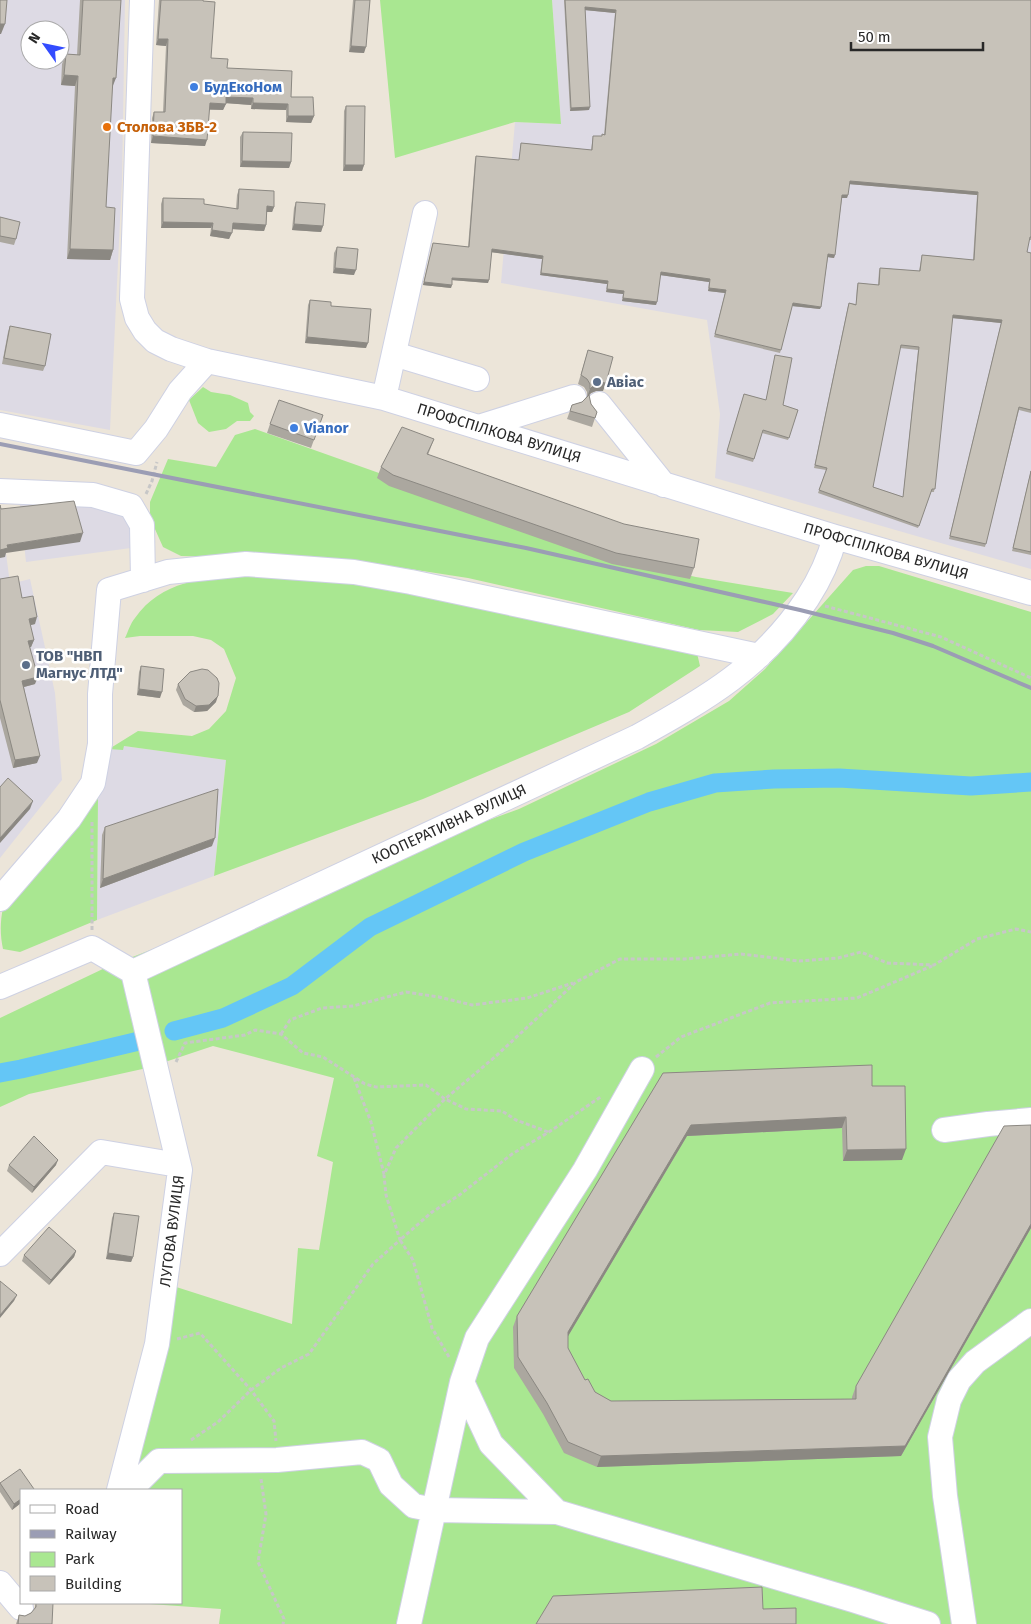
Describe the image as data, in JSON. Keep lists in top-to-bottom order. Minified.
{"streets":{"street":["ПРОФСПІЛКОВА ВУЛИЦЯ","КООПЕРАТИВНА ВУЛИЦЯ","ЛУГОВА ВУЛИЦЯ"]},"crossings":[["ПРОФСПІЛКОВА ВУЛИЦЯ","КООПЕРАТИВНА ВУЛИЦЯ"],["КООПЕРАТИВНА ВУЛИЦЯ","ЛУГОВА ВУЛИЦЯ"]],"places":["БудЕкоНом","Столова ЗБВ-2","Авіас","Vianor","ТОВ \"НВП Магнус ЛТД\""],"legend":["Road","Railway","Park","Building"],"scale_bar":"50 m","north":"top left"}
